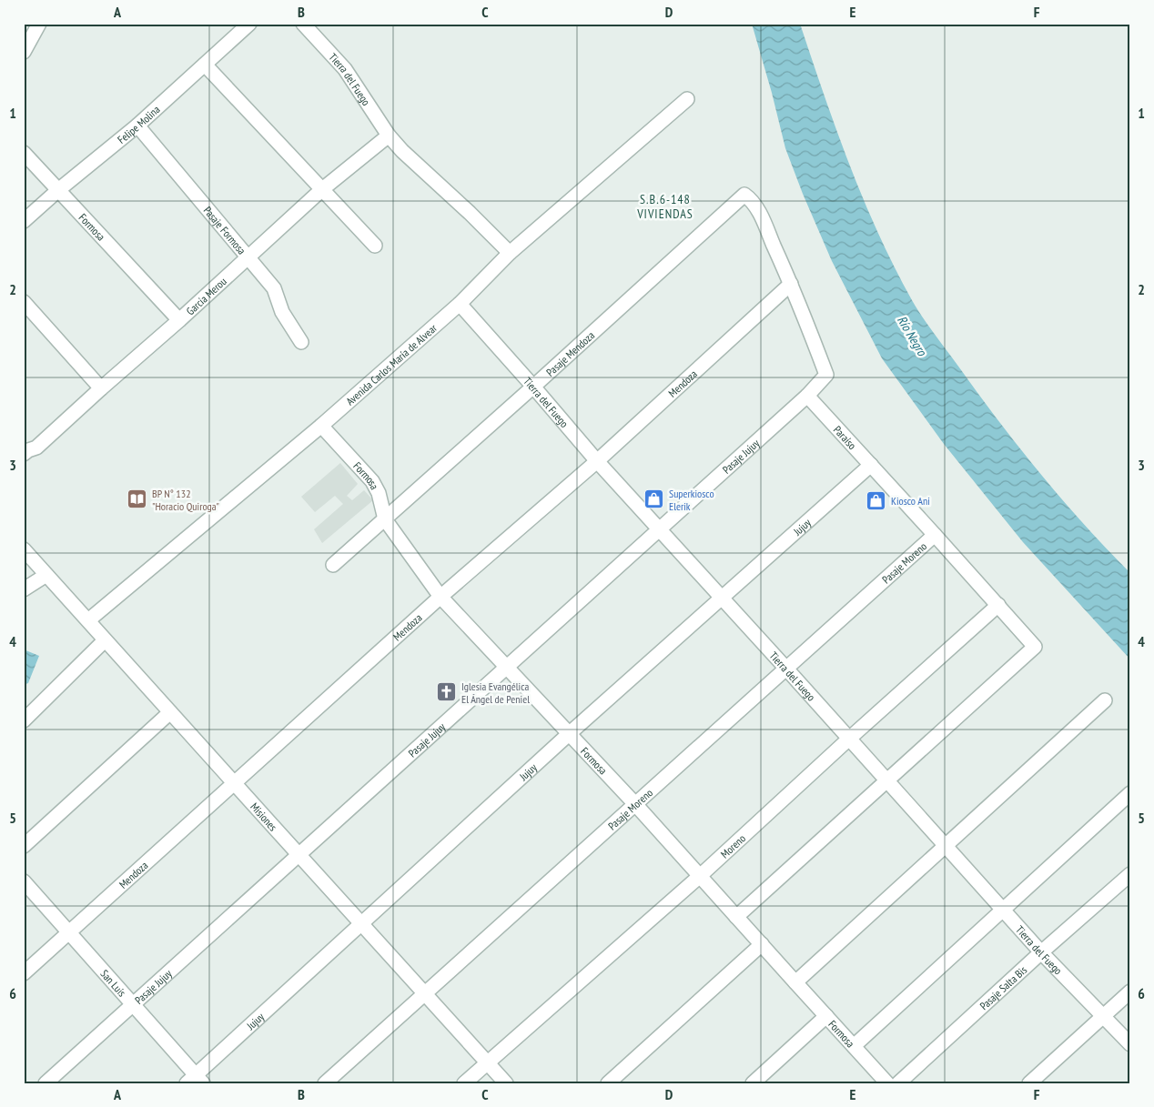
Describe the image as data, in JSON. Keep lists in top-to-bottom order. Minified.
{"streets":{"street":["Tierra del Fuego","Felipe Molina","Formosa","Pasaje Formosa","García Merou","Pasaje Mendoza","Avenida Carlos María de Alvear","Mendoza","Paraíso","Pasaje Jujuy","Jujuy","Pasaje Moreno","Misiones","Moreno","San Luis","Pasaje Salta Bis"]},"crossings":[["Tierra del Fuego","García Merou"],["Tierra del Fuego","Pasaje Mendoza"],["Tierra del Fuego","Avenida Carlos María de Alvear"],["Tierra del Fuego","Mendoza"],["Tierra del Fuego","Paraíso"],["Tierra del Fuego","Pasaje Jujuy"],["Tierra del Fuego","Jujuy"],["Tierra del Fuego","Pasaje Moreno"],["Tierra del Fuego","Moreno"],["Tierra del Fuego","Pasaje Salta Bis"],["Felipe Molina","Formosa"],["Felipe Molina","Pasaje Formosa"],["Formosa","García Merou"],["Formosa","Pasaje Mendoza"],["Formosa","Avenida Carlos María de Alvear"],["Formosa","Mendoza"],["Formosa","Pasaje Jujuy"],["Formosa","Jujuy"],["Formosa","Pasaje Moreno"],["Formosa","Moreno"],["Pasaje Formosa","García Merou"],["Pasaje Mendoza","Mendoza"],["Avenida Carlos María de Alvear","Misiones"],["Mendoza","Misiones"],["Mendoza","San Luis"],["Paraíso","Pasaje Jujuy"],["Paraíso","Jujuy"],["Paraíso","Pasaje Moreno"],["Paraíso","Moreno"],["Pasaje Jujuy","Misiones"],["Pasaje Jujuy","San Luis"],["Jujuy","Misiones"],["Jujuy","San Luis"],["Pasaje Moreno","Misiones"],["Misiones","Moreno"]],"districts":["S.B.6-148 VIVIENDAS"],"water":["Río Negro"],"places":{"library":["BP N° 132 \"Horacio Quiroga\""],"shop":["Superkiosco Elerik","Kiosco Ani"],"church":["Iglesia Evangélica El Ángel de Peniel"]},"grid":{"columns":["A","B","C","D","E","F"],"rows":["1","2","3","4","5","6"]}}
